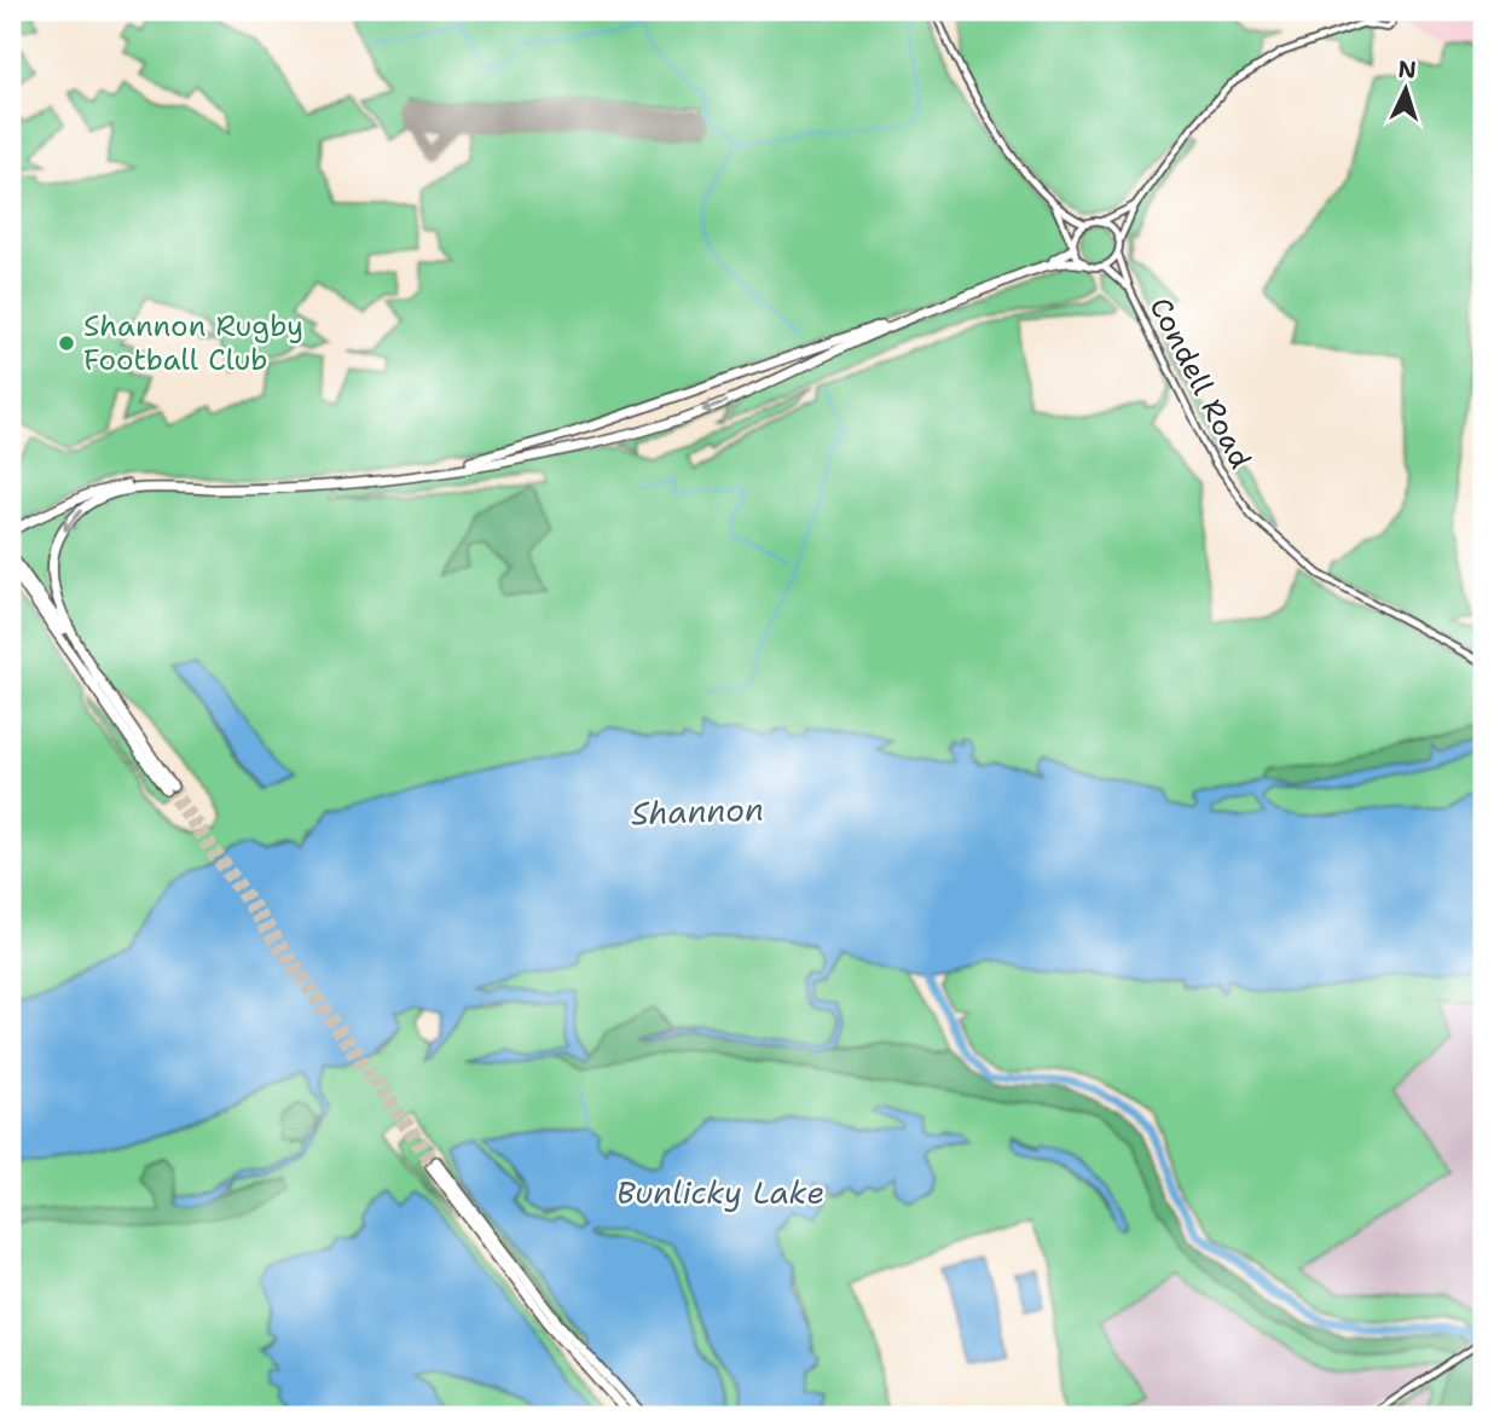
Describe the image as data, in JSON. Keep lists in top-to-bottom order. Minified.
{"streets":{"main road":["Condell Road"]},"water":["Shannon","Bunlicky Lake"],"places":["Shannon Rugby Football Club"],"north":"top"}
